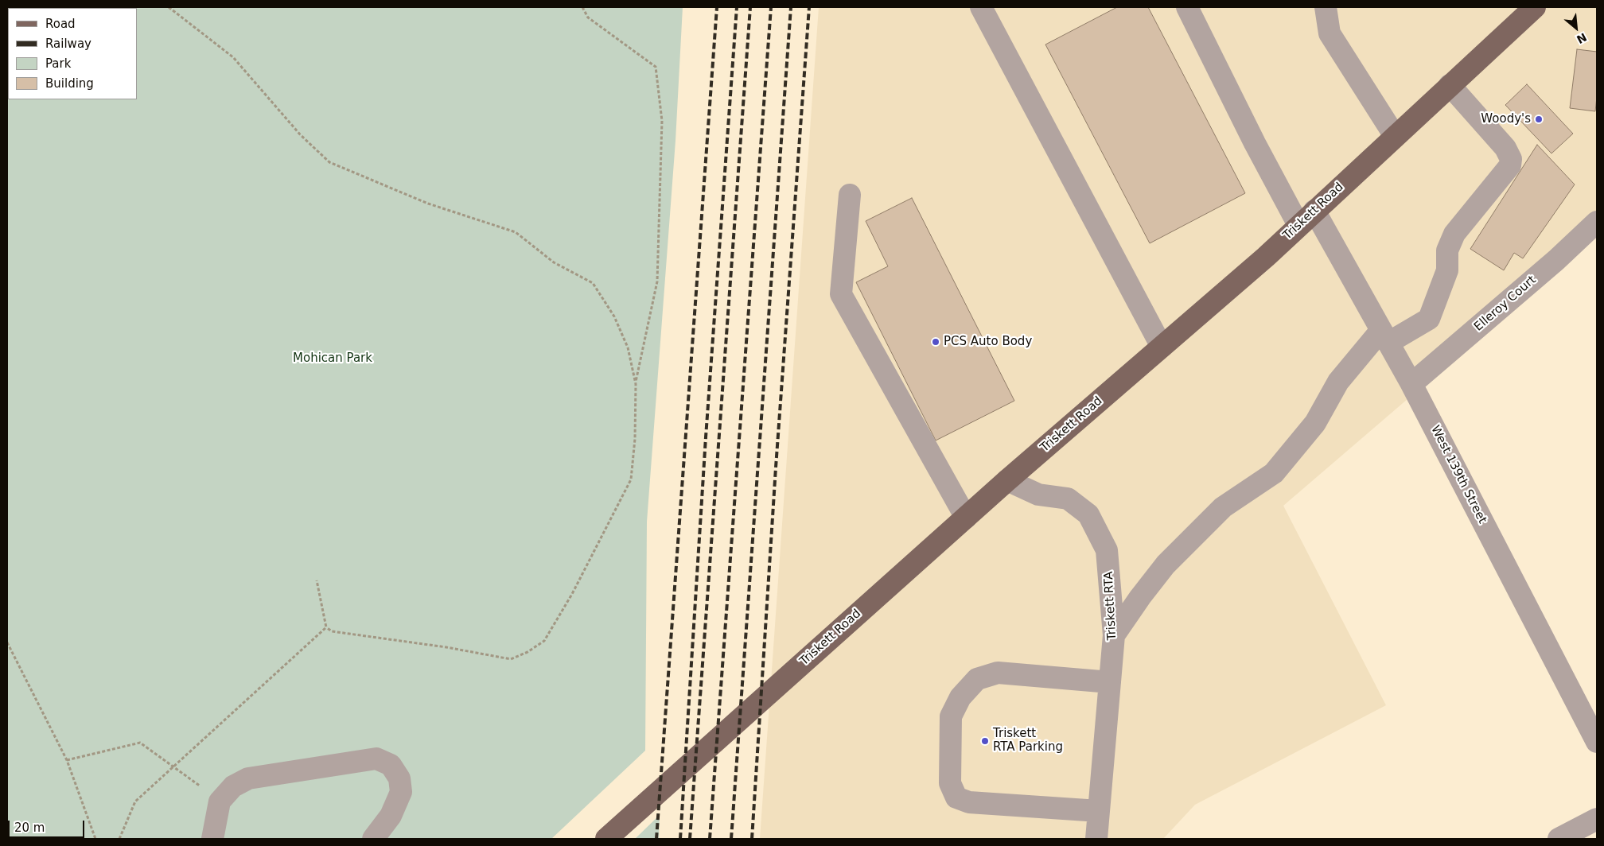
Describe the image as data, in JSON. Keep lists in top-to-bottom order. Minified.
{"streets":{"main road":["Triskett Road"],"street":["Elleroy Court","West 139th Street","Triskett RTA"]},"crossings":[["Triskett Road","West 139th Street"],["Triskett Road","Triskett RTA"],["Elleroy Court","West 139th Street"]],"parks":["Mohican Park"],"places":["Woody's","PCS Auto Body","Triskett RTA Parking"],"legend":["Road","Railway","Park","Building"],"scale_bar":"20 m","north":"bottom right"}
